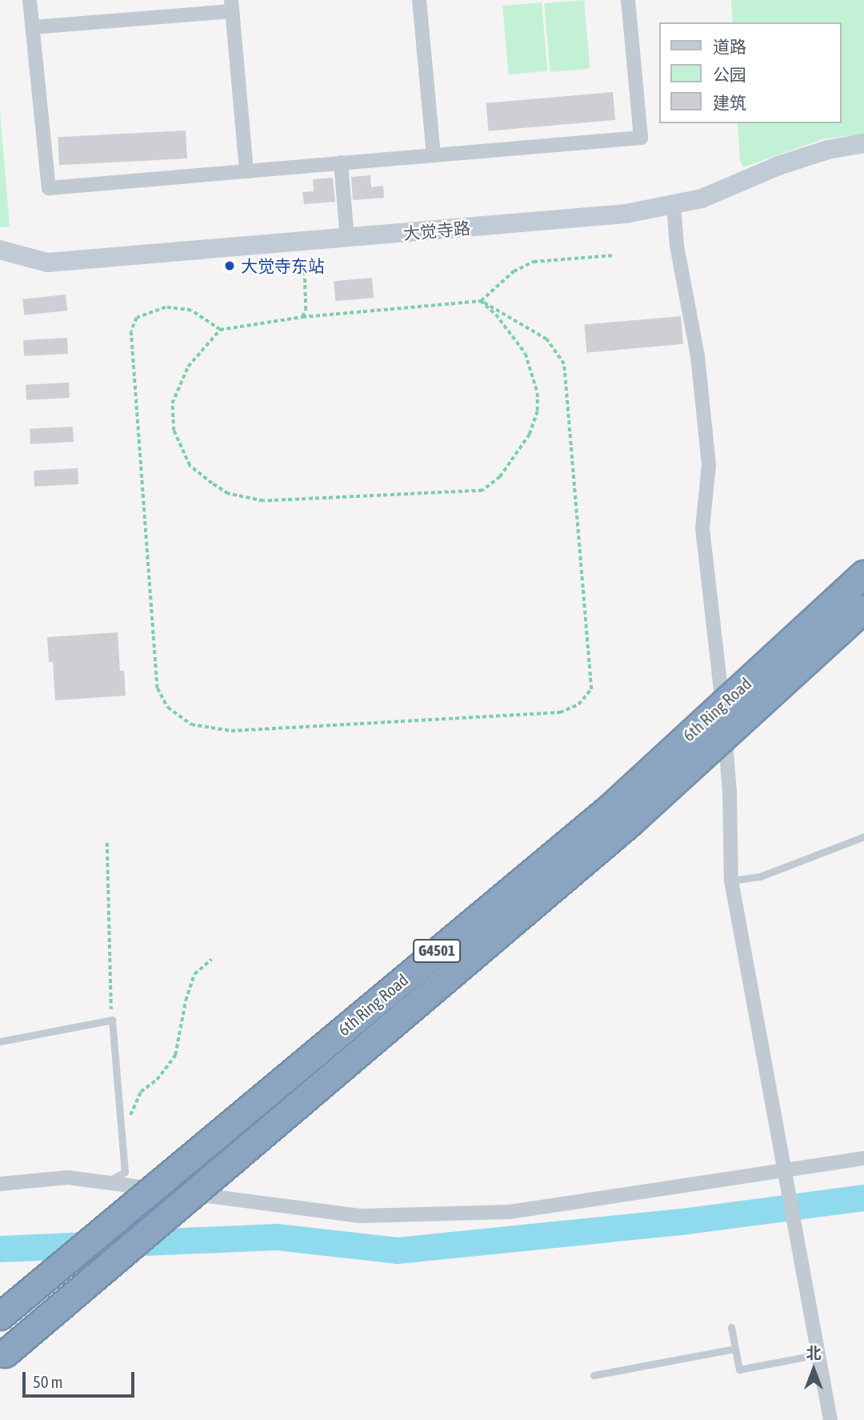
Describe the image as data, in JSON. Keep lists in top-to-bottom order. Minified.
{"streets":{"highway":["6th Ring Road","G4501"],"main road":["大觉寺路"]},"places":["大觉寺东站"],"legend":["道路","公园","建筑"],"scale_bar":"50 m","north":"top"}
